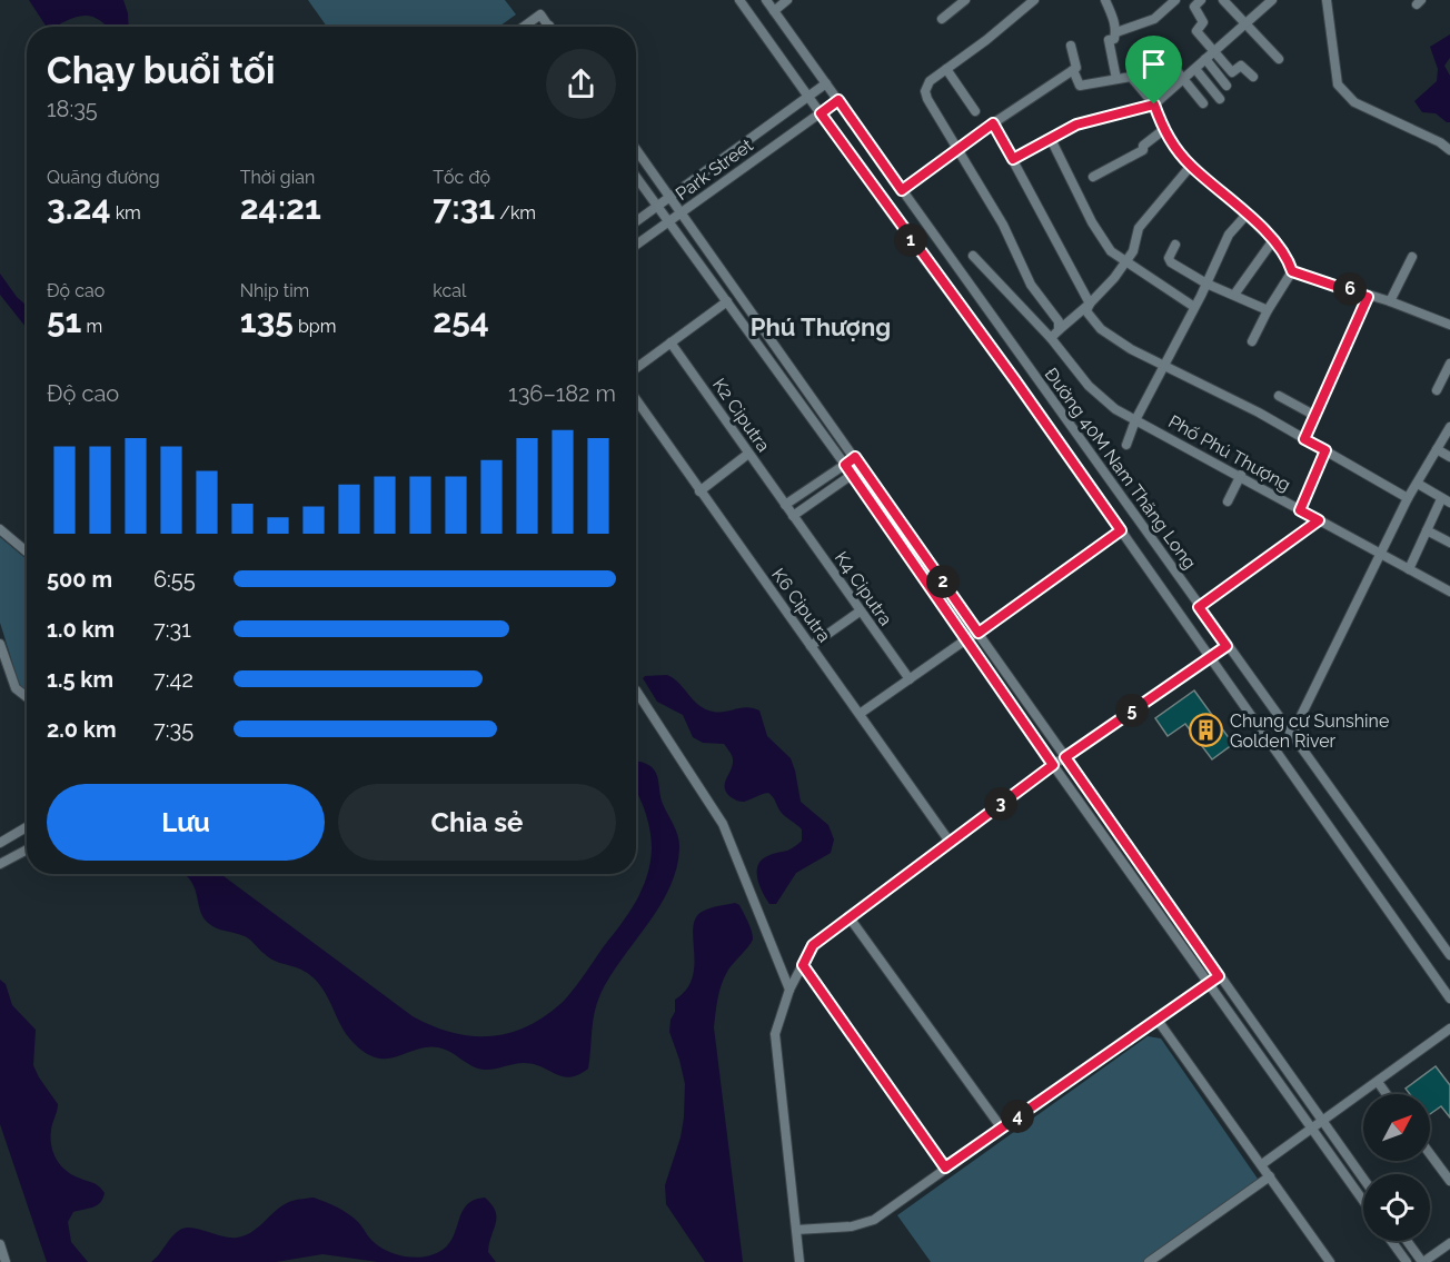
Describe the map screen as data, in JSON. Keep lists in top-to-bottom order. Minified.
{"streets":{"street":["Park Street","K2 Ciputra","Phố Phú Thượng","Đường 40M Nam Thăng Long","K4 Ciputra","K6 Ciputra"]},"crossings":[["Park Street","Đường 40M Nam Thăng Long"],["K2 Ciputra","K4 Ciputra"]],"districts":["Phú Thượng"],"places":{"building":["Chung cư Sunshine Golden River"]},"north":"top right","page":{"heading":["Chạy buổi tối","18:35"],"stats":[["Quãng đường","3.24 km"],["Thời gian","24:21"],["Tốc độ","7:31 /km"],["Độ cao","51 m"],["Nhịp tim","135 bpm"],["kcal","254"]],"pins":["1","6","2","5","3","4"],"chart":["Độ cao","136–182 m"],"list":[{"name":"500 m","note":"6:55"},{"name":"1.0 km","note":"7:31"},{"name":"1.5 km","note":"7:42"},{"name":"2.0 km","note":"7:35"}],"buttons":["Lưu","Chia sẻ"]}}
